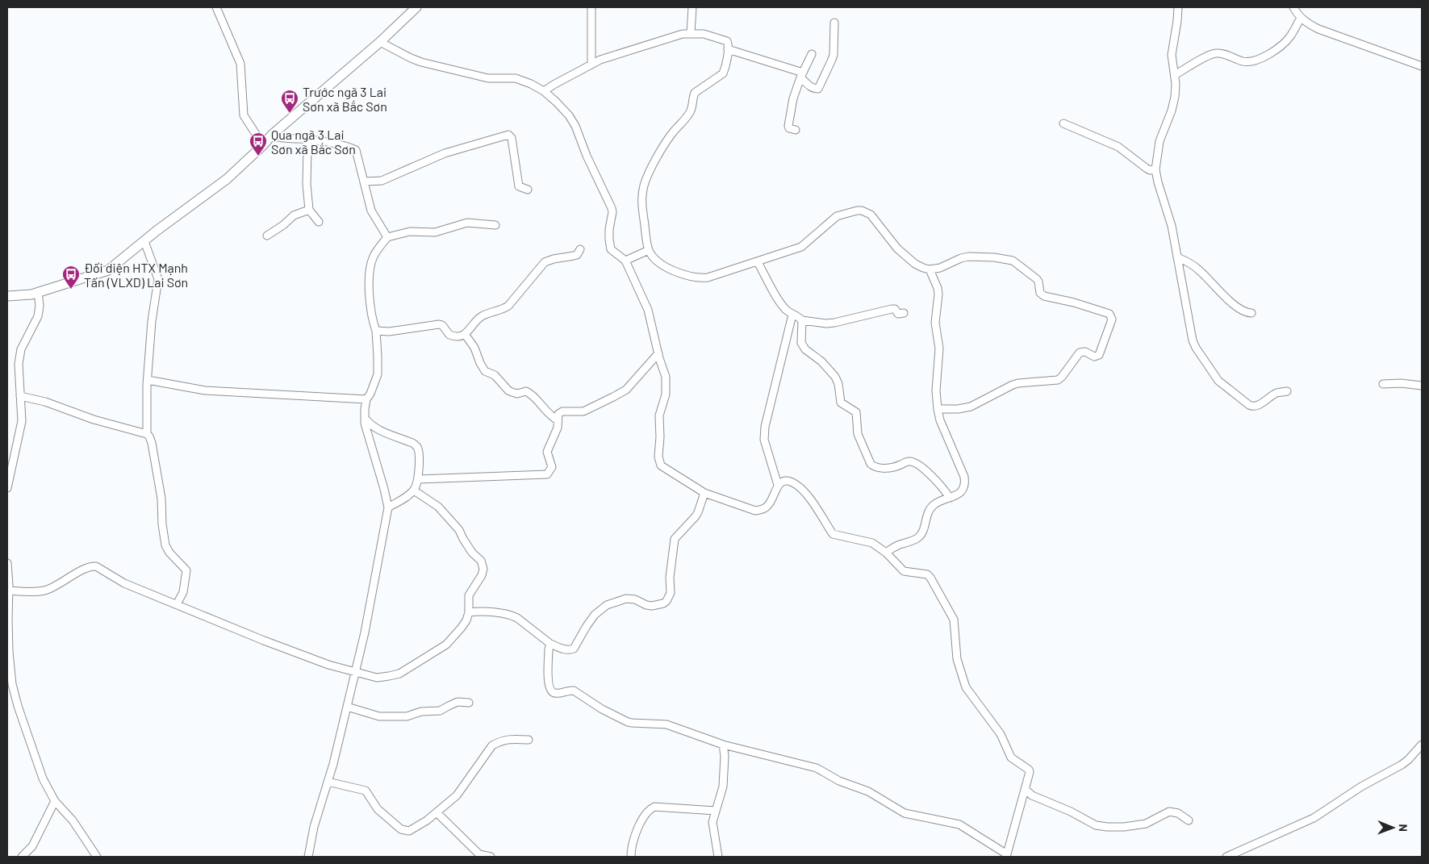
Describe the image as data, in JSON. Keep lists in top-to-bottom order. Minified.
{"places":{"bus stop":["Trước ngã 3 Lai Sơn xã Bắc Sơn","Qua ngã 3 Lai Sơn xã Bắc Sơn","Đối diện HTX Mạnh Tấn (VLXD) Lai Sơn"]},"north":"right"}
